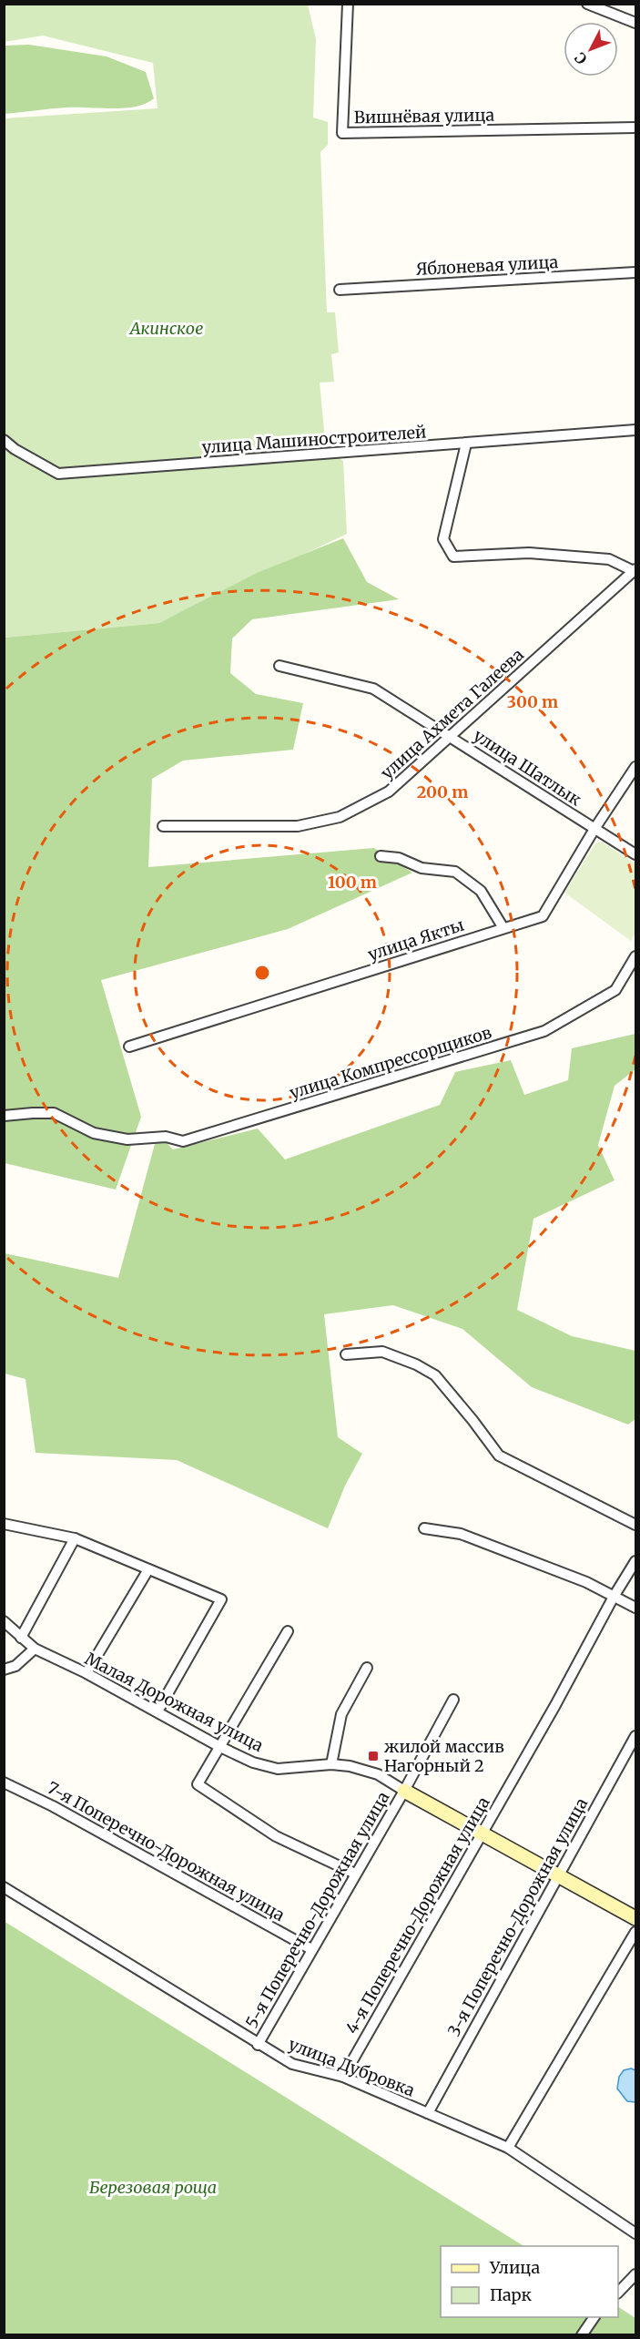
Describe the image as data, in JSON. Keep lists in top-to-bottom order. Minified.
{"streets":{"street":["Вишнёвая улица","Яблоневая улица","улица Машиностроителей","улица Ахмета Галеева","улица Шатлык","улица Якты","улица Компрессорщиков","Малая Дорожная улица","7-я Поперечно-Дорожная улица","5-я Поперечно-Дорожная улица","4-я Поперечно-Дорожная улица","3-я Поперечно-Дорожная улица","улица Дубровка"]},"crossings":[["улица Ахмета Галеева","улица Шатлык"],["улица Шатлык","улица Якты"],["Малая Дорожная улица","5-я Поперечно-Дорожная улица"],["7-я Поперечно-Дорожная улица","5-я Поперечно-Дорожная улица"],["5-я Поперечно-Дорожная улица","улица Дубровка"],["4-я Поперечно-Дорожная улица","улица Дубровка"],["3-я Поперечно-Дорожная улица","улица Дубровка"]],"parks":["Акинское","Березовая роща"],"places":{"transit":["жилой массив Нагорный 2"]},"legend":["Улица","Парк"],"north":"bottom left","rings":["300 m","200 m","100 m"]}
